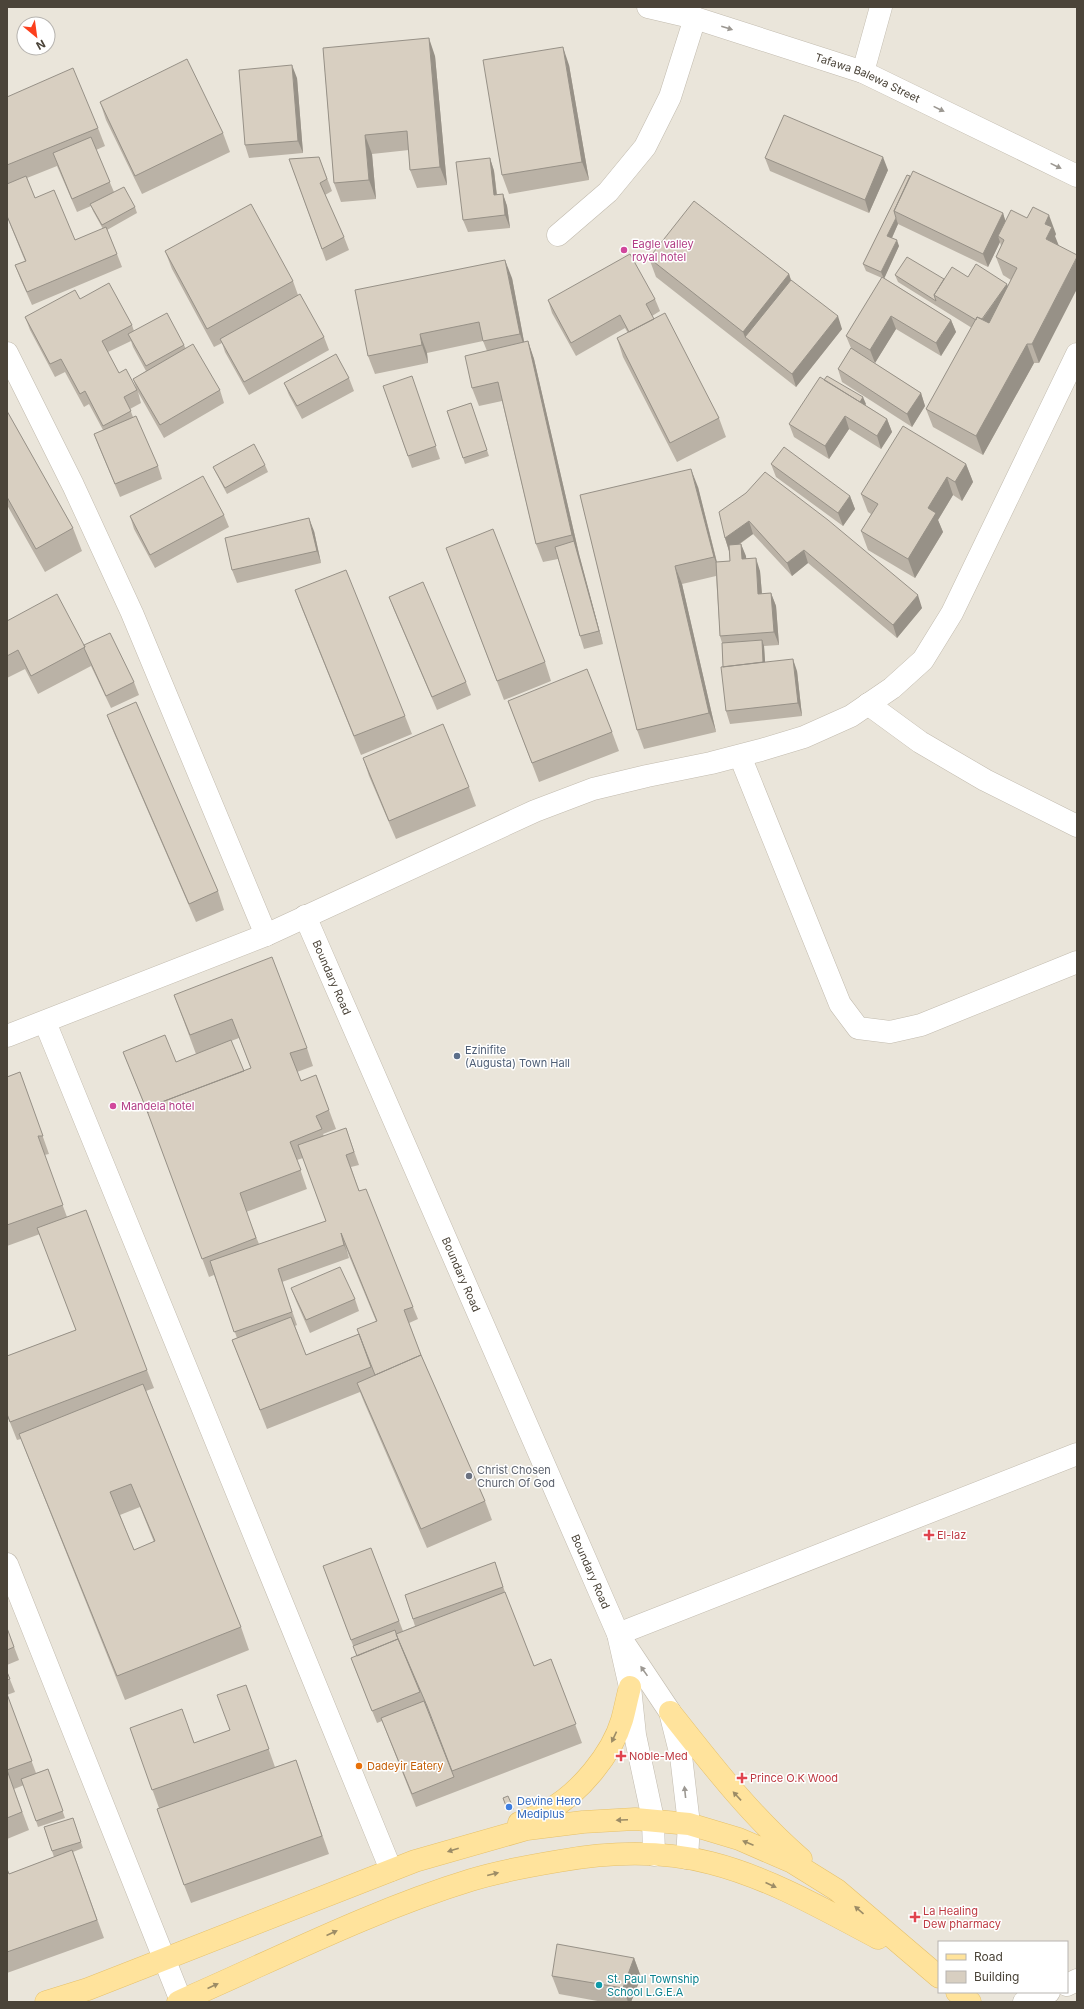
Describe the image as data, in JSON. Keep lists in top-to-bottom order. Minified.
{"streets":{"street":["Tafawa Balewa Street","Boundary Road"]},"one_way":["Tafawa Balewa Street"],"places":{"other":["Eagle valley royal hotel","Ezinifite (Augusta) Town Hall","Mandela hotel","Christ Chosen Church Of God","Dadeyir Eatery","Devine Hero Mediplus","St. Paul Township School L.G.E.A"],"health":["El-laz","Noble-Med","Prince O.K Wood","La Healing Dew pharmacy"]},"legend":["Road","Building"],"north":"bottom right"}
